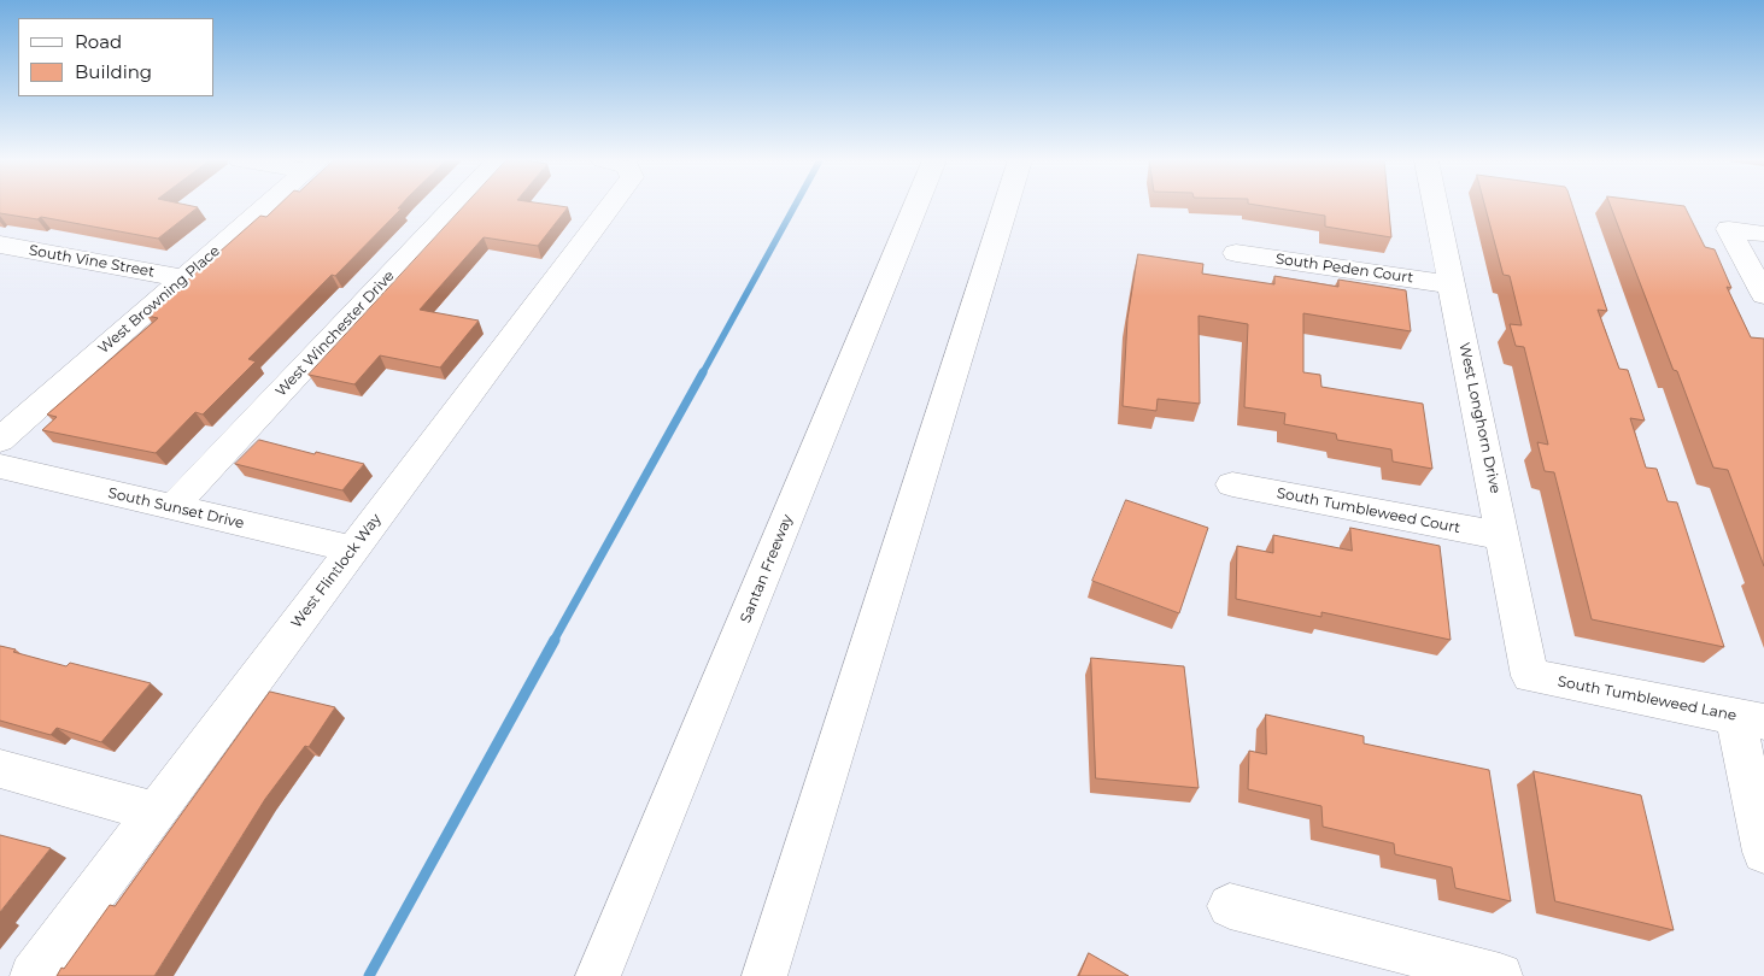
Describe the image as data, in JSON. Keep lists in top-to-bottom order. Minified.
{"streets":{"main road":["South Vine Street","South Peden Court","West Browning Place","West Winchester Drive","West Longhorn Drive","South Sunset Drive","South Tumbleweed Court","Santan Freeway","West Flintlock Way","South Tumbleweed Lane"]},"crossings":[["South Vine Street","West Browning Place"],["South Peden Court","West Longhorn Drive"],["West Winchester Drive","South Sunset Drive"],["West Longhorn Drive","South Tumbleweed Court"],["West Longhorn Drive","South Tumbleweed Lane"],["South Sunset Drive","West Flintlock Way"]],"legend":["Road","Building"]}
